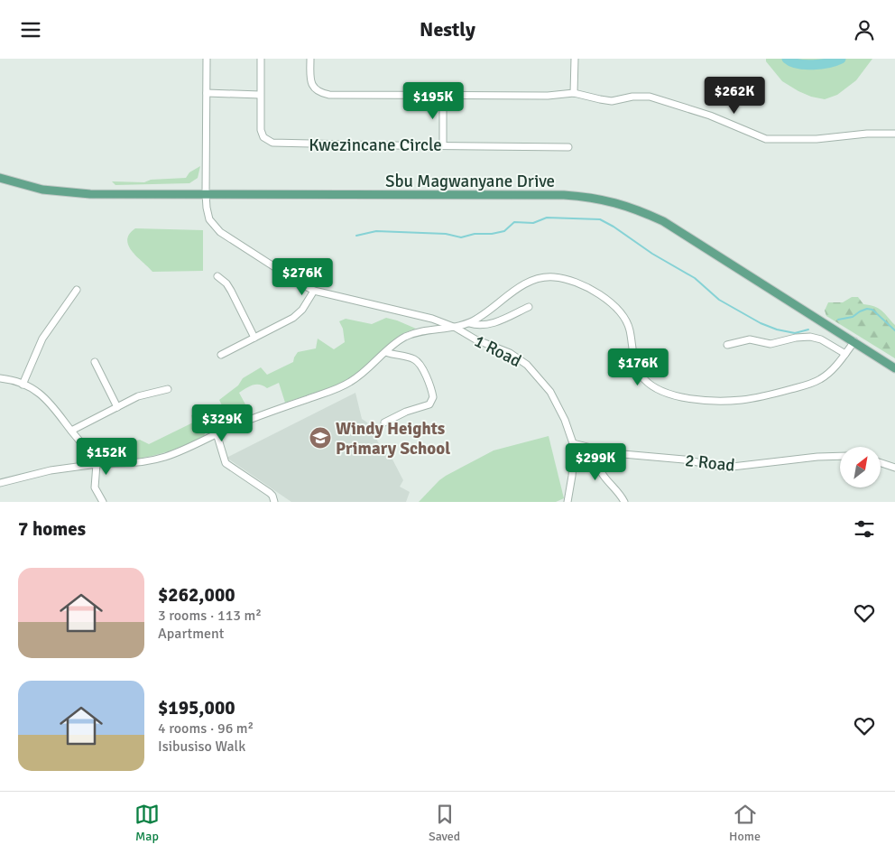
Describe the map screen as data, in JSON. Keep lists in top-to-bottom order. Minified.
{"streets":{"main road":["Sbu Magwanyane Drive"],"street":["Kwezincane Circle","1 Road","2 Road"]},"crossings":[["Sbu Magwanyane Drive","1 Road"],["1 Road","2 Road"]],"places":{"school or university":["Windy Heights Primary School"]},"north":"top right","page":{"header":"Nestly","price":["$262K","$195K","$276K","$176K","$329K","$152K","$299K"],"heading":"7 homes","list":[{"name":"$262,000","note":"3 rooms · 113 m² · Apartment"},{"name":"$195,000","note":"4 rooms · 96 m² · Isibusiso Walk"}],"tabs":["Map","Saved","Home"]}}
